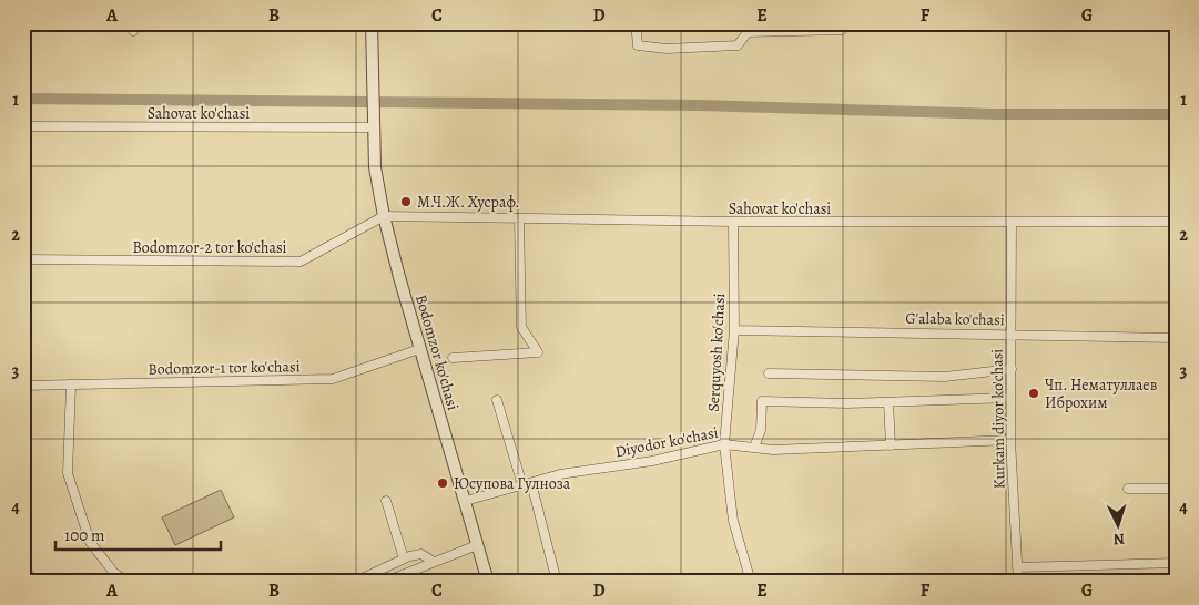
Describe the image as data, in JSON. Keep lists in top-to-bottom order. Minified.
{"streets":{"street":["Sahovat ko'chasi","Bodomzor-2 tor ko'chasi","G'alaba ko'chasi","Bodomzor ko'chasi","Serquyosh ko'chasi","Bodomzor-1 tor ko'chasi","Kurkam diyor ko'chasi","Diyodor ko'chasi"]},"crossings":[["Sahovat ko'chasi","Bodomzor-2 tor ko'chasi"],["Sahovat ko'chasi","Bodomzor ko'chasi"],["Sahovat ko'chasi","Serquyosh ko'chasi"],["Sahovat ko'chasi","Kurkam diyor ko'chasi"],["Bodomzor-2 tor ko'chasi","Bodomzor ko'chasi"],["G'alaba ko'chasi","Serquyosh ko'chasi"],["G'alaba ko'chasi","Kurkam diyor ko'chasi"],["Bodomzor ko'chasi","Bodomzor-1 tor ko'chasi"],["Bodomzor ko'chasi","Diyodor ko'chasi"],["Serquyosh ko'chasi","Diyodor ko'chasi"],["Kurkam diyor ko'chasi","Diyodor ko'chasi"]],"places":["М.Ч.Ж. Хусраф.","Чп. Нематуллаев Иброхим","Юсупова Гулноза"],"scale_bar":"100 m","north":"bottom","grid":{"columns":["A","B","C","D","E","F","G"],"rows":["1","2","3","4"]}}
